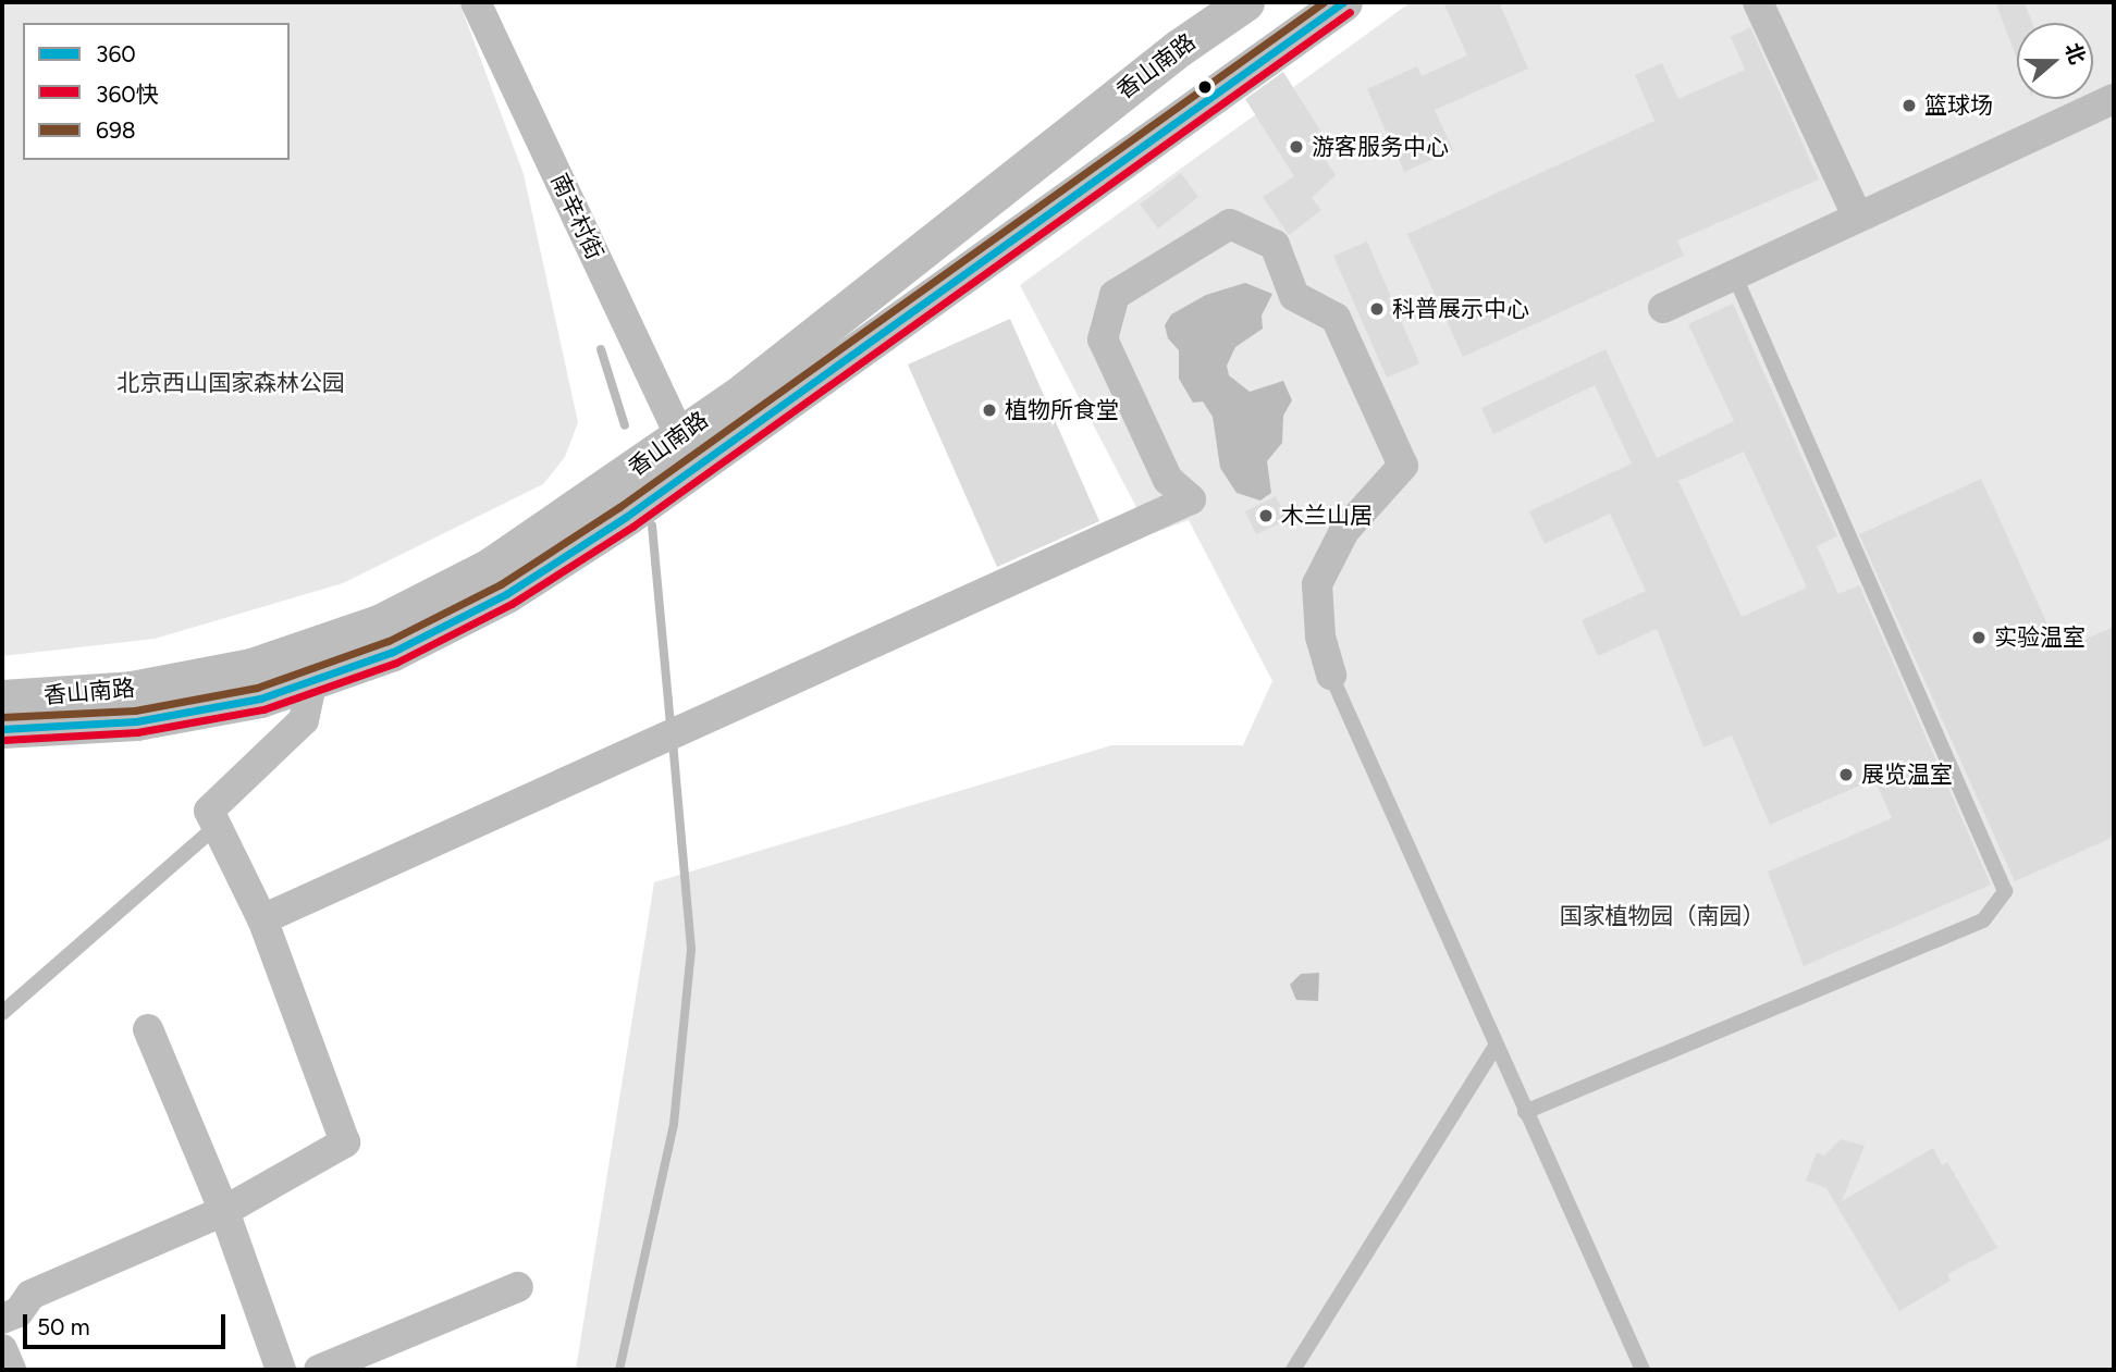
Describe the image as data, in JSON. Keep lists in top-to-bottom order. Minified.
{"streets":{"street":["香山南路","南辛村街"]},"crossings":[["香山南路","南辛村街"]],"parks":["北京西山国家森林公园","国家植物园（南园）"],"places":["篮球场","游客服务中心","科普展示中心","植物所食堂","木兰山居","实验温室","展览温室"],"lines":["transit line 360","transit line 698","transit line 360快"],"legend":["360","360快","698"],"scale_bar":"50 m","north":"right"}
